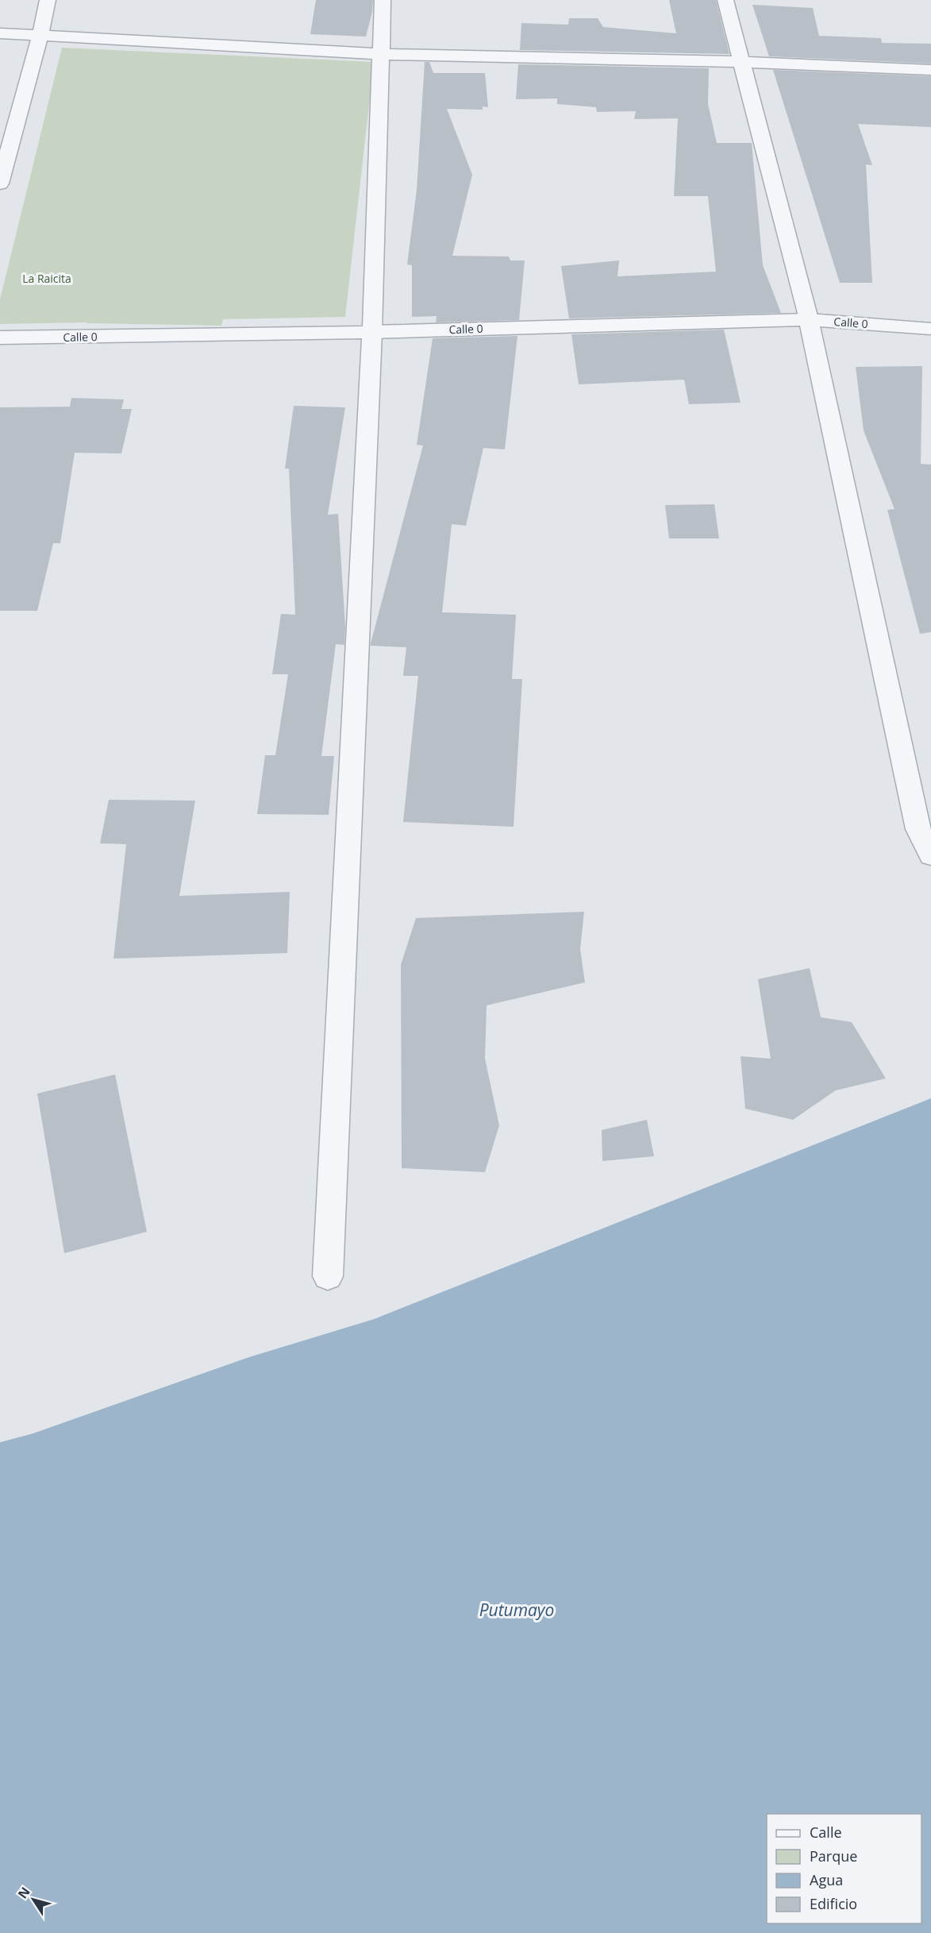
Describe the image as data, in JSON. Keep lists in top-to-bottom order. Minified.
{"streets":{"street":["Calle 0"]},"water":["Putumayo"],"parks":["La Raicita"],"legend":["Calle","Parque","Agua","Edificio"],"north":"top left"}
